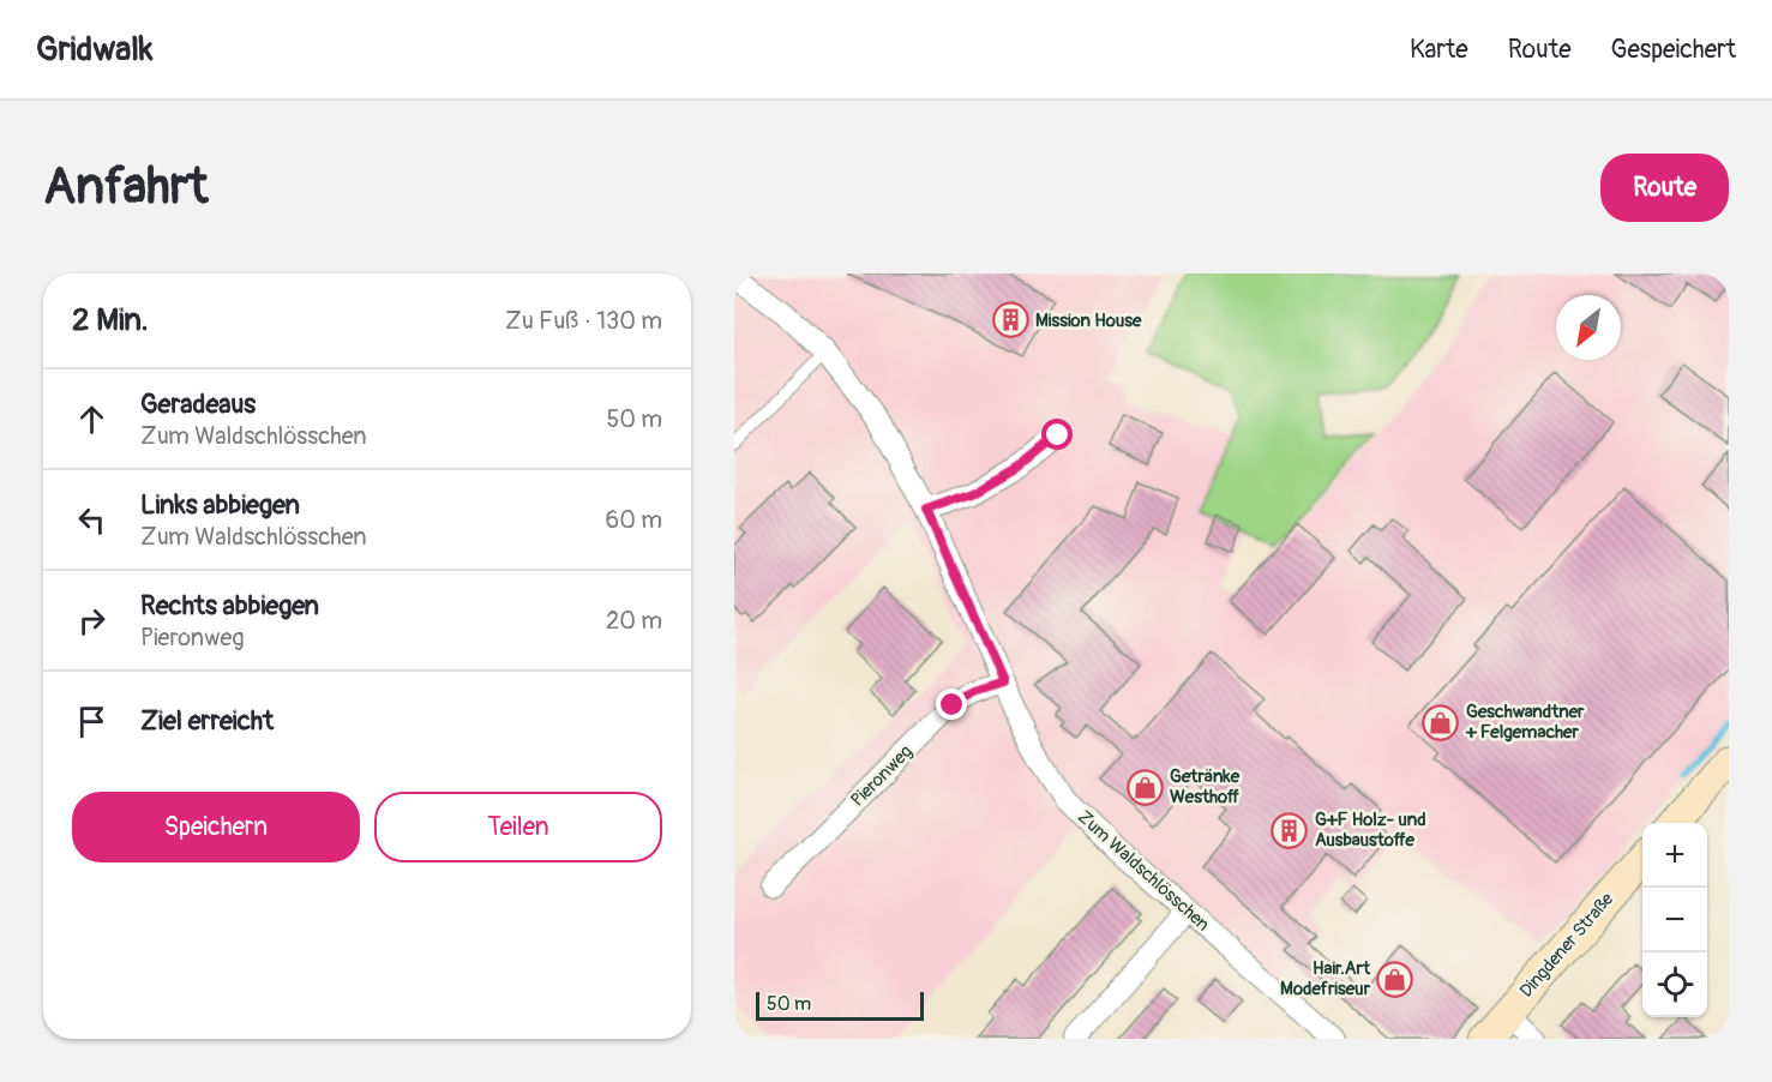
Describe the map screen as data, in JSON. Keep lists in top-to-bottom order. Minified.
{"streets":{"main road":["Dingdener Straße"],"street":["Pieronweg","Zum Waldschlösschen"]},"crossings":[["Pieronweg","Zum Waldschlösschen"]],"places":{"building":["Mission House","G+F Holz- und Ausbaustoffe"],"shop":["Geschwandtner + Felgemacher","Getränke Westhoff","Hair.Art Modefriseur"]},"scale_bar":"50 m","north":"bottom left","page":{"header":"Gridwalk","nav":["Karte","Route","Gespeichert"],"buttons":["Route",["Speichern","Teilen"]],"title":"Anfahrt","heading":["2 Min.","Zu Fuß · 130 m"],"list":[["Geradeaus","Zum Waldschlösschen","50 m"],["Links abbiegen","Zum Waldschlösschen","60 m"],["Rechts abbiegen","Pieronweg","20 m"],"Ziel erreicht"],"map_buttons":["+","−"],"scale":"50 m"}}
